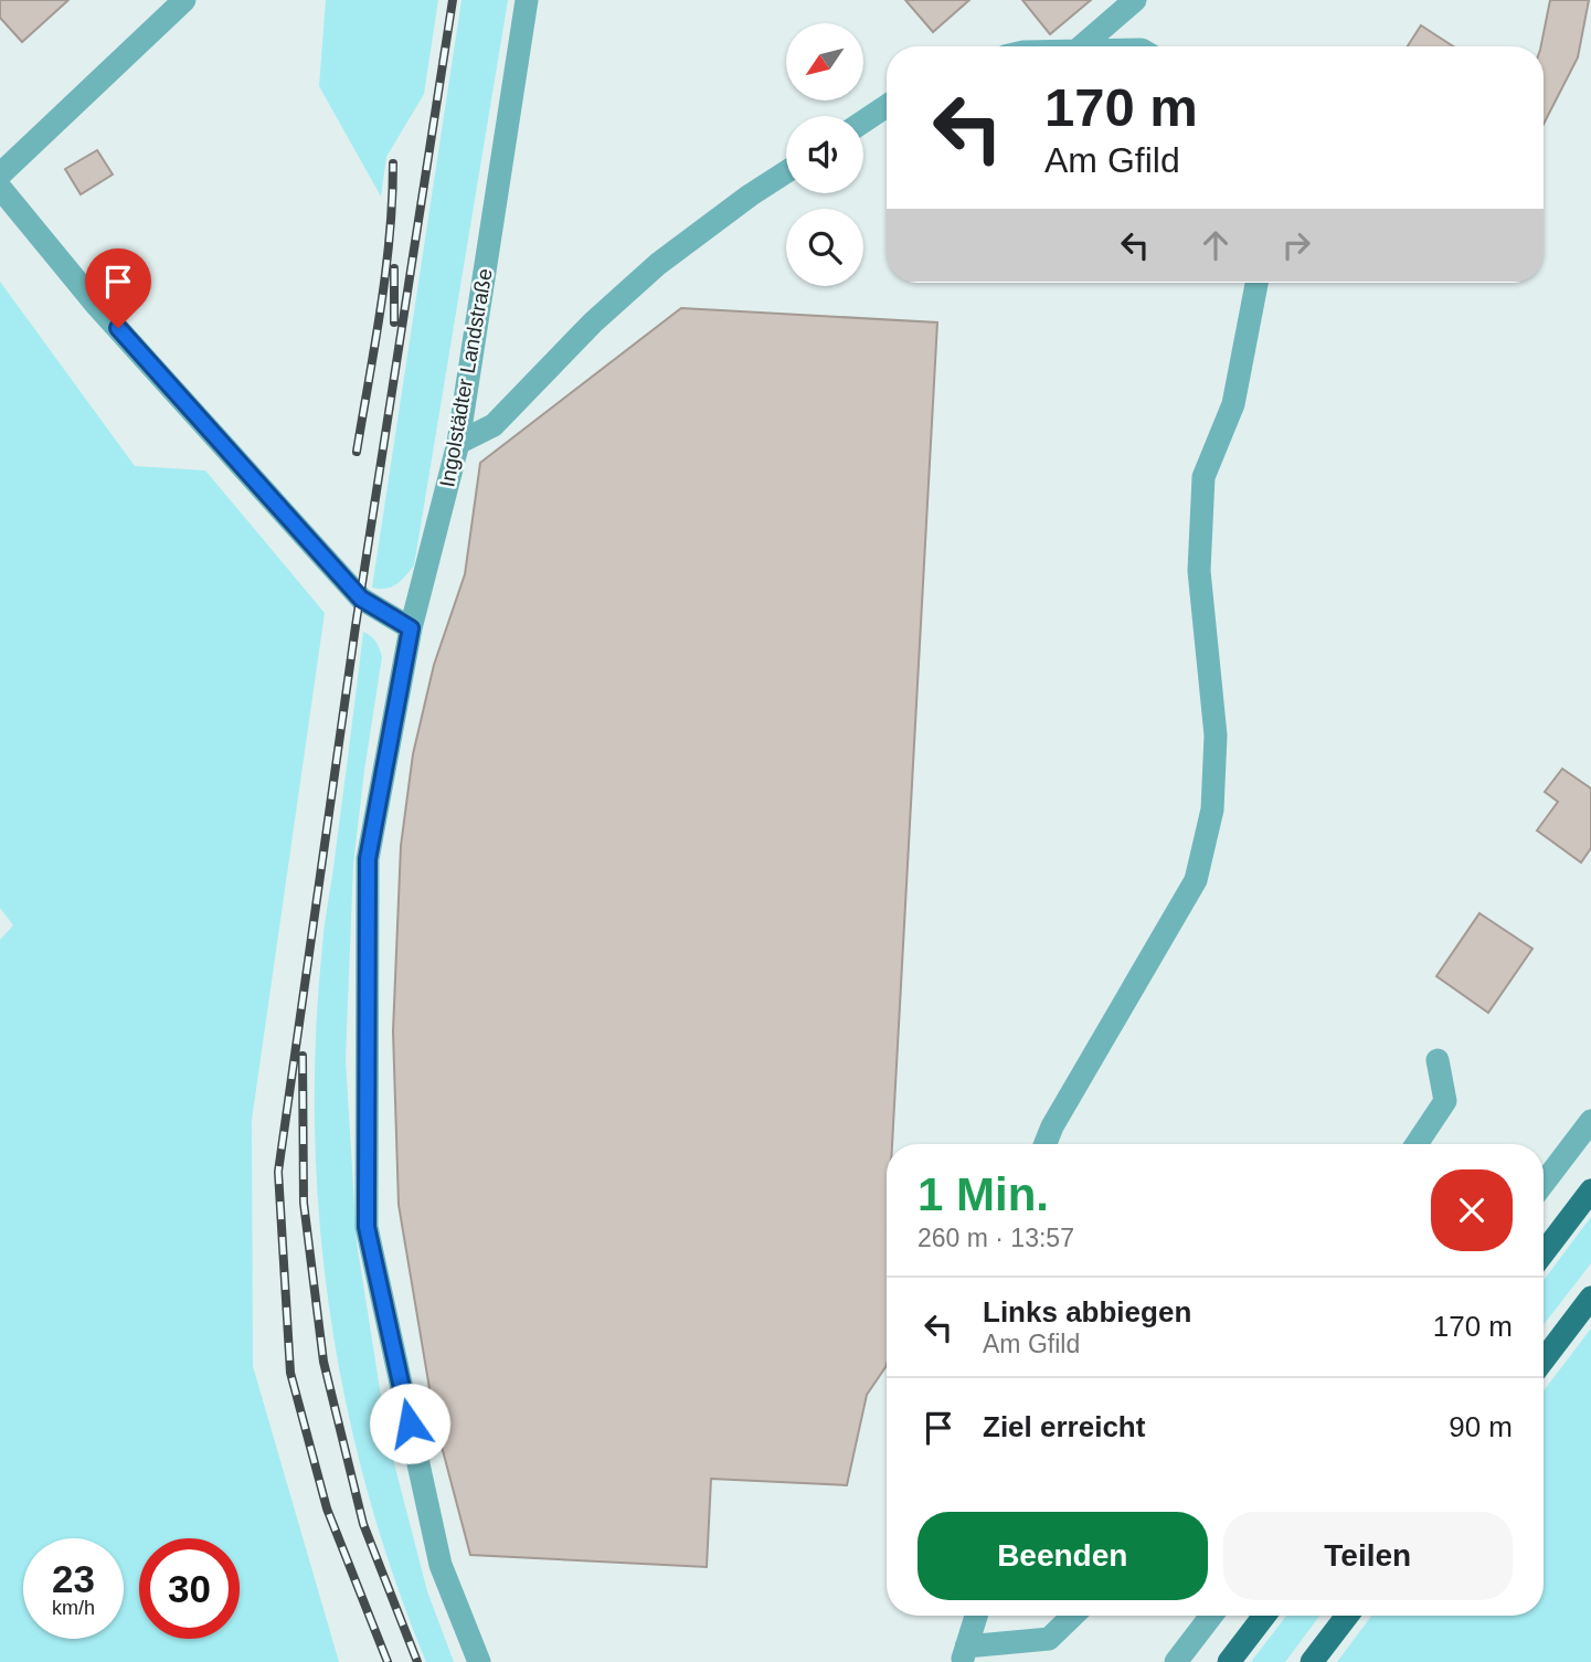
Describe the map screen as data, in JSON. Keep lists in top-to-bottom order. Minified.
{"streets":{"street":["Ingolstädter Landstraße"]},"north":"bottom left","page":{"turn":["170 m","Am Gfild"],"heading":["1 Min.","260 m · 13:57"],"list":[{"name":"Links abbiegen","note":"Am Gfild","value":"170 m"},{"name":"Ziel erreicht","value":"90 m"}],"buttons":["Beenden","Teilen"],"speed":"23 km/h","limit":"30"}}
